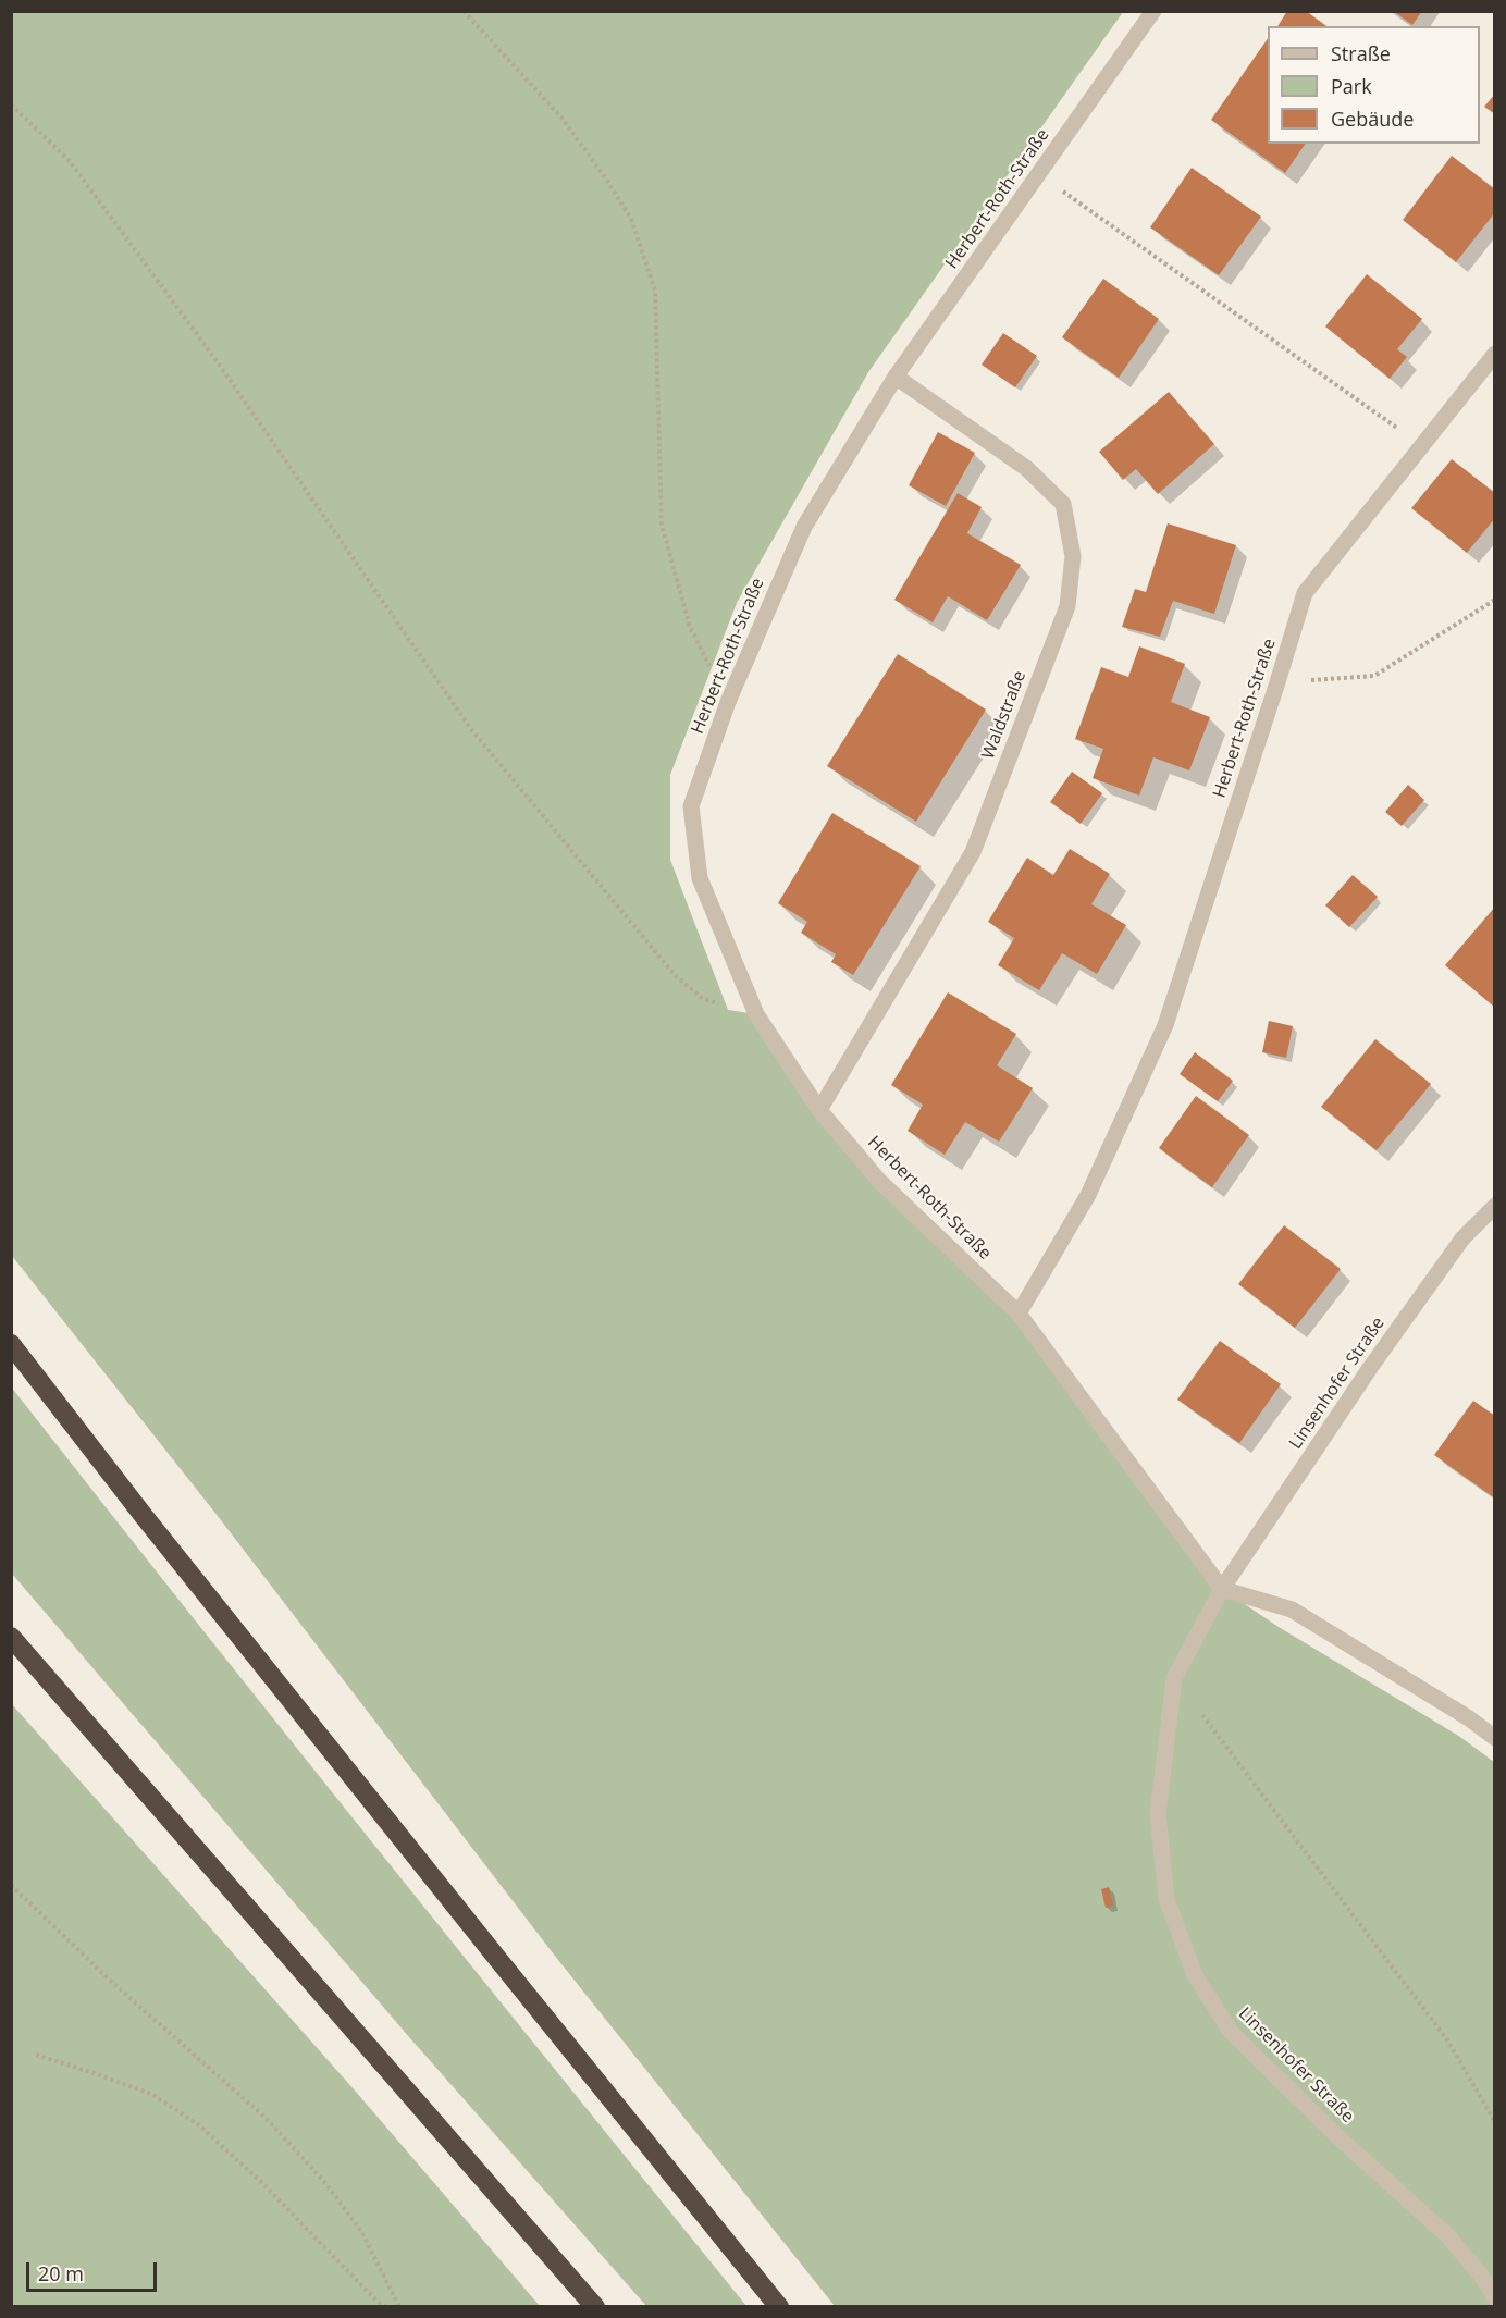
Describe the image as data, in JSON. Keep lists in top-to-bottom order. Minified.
{"streets":{"street":["Herbert-Roth-Straße","Waldstraße","Linsenhofer Straße"]},"crossings":[["Herbert-Roth-Straße","Waldstraße"],["Herbert-Roth-Straße","Linsenhofer Straße"]],"legend":["Straße","Park","Gebäude"],"scale_bar":"20 m"}
